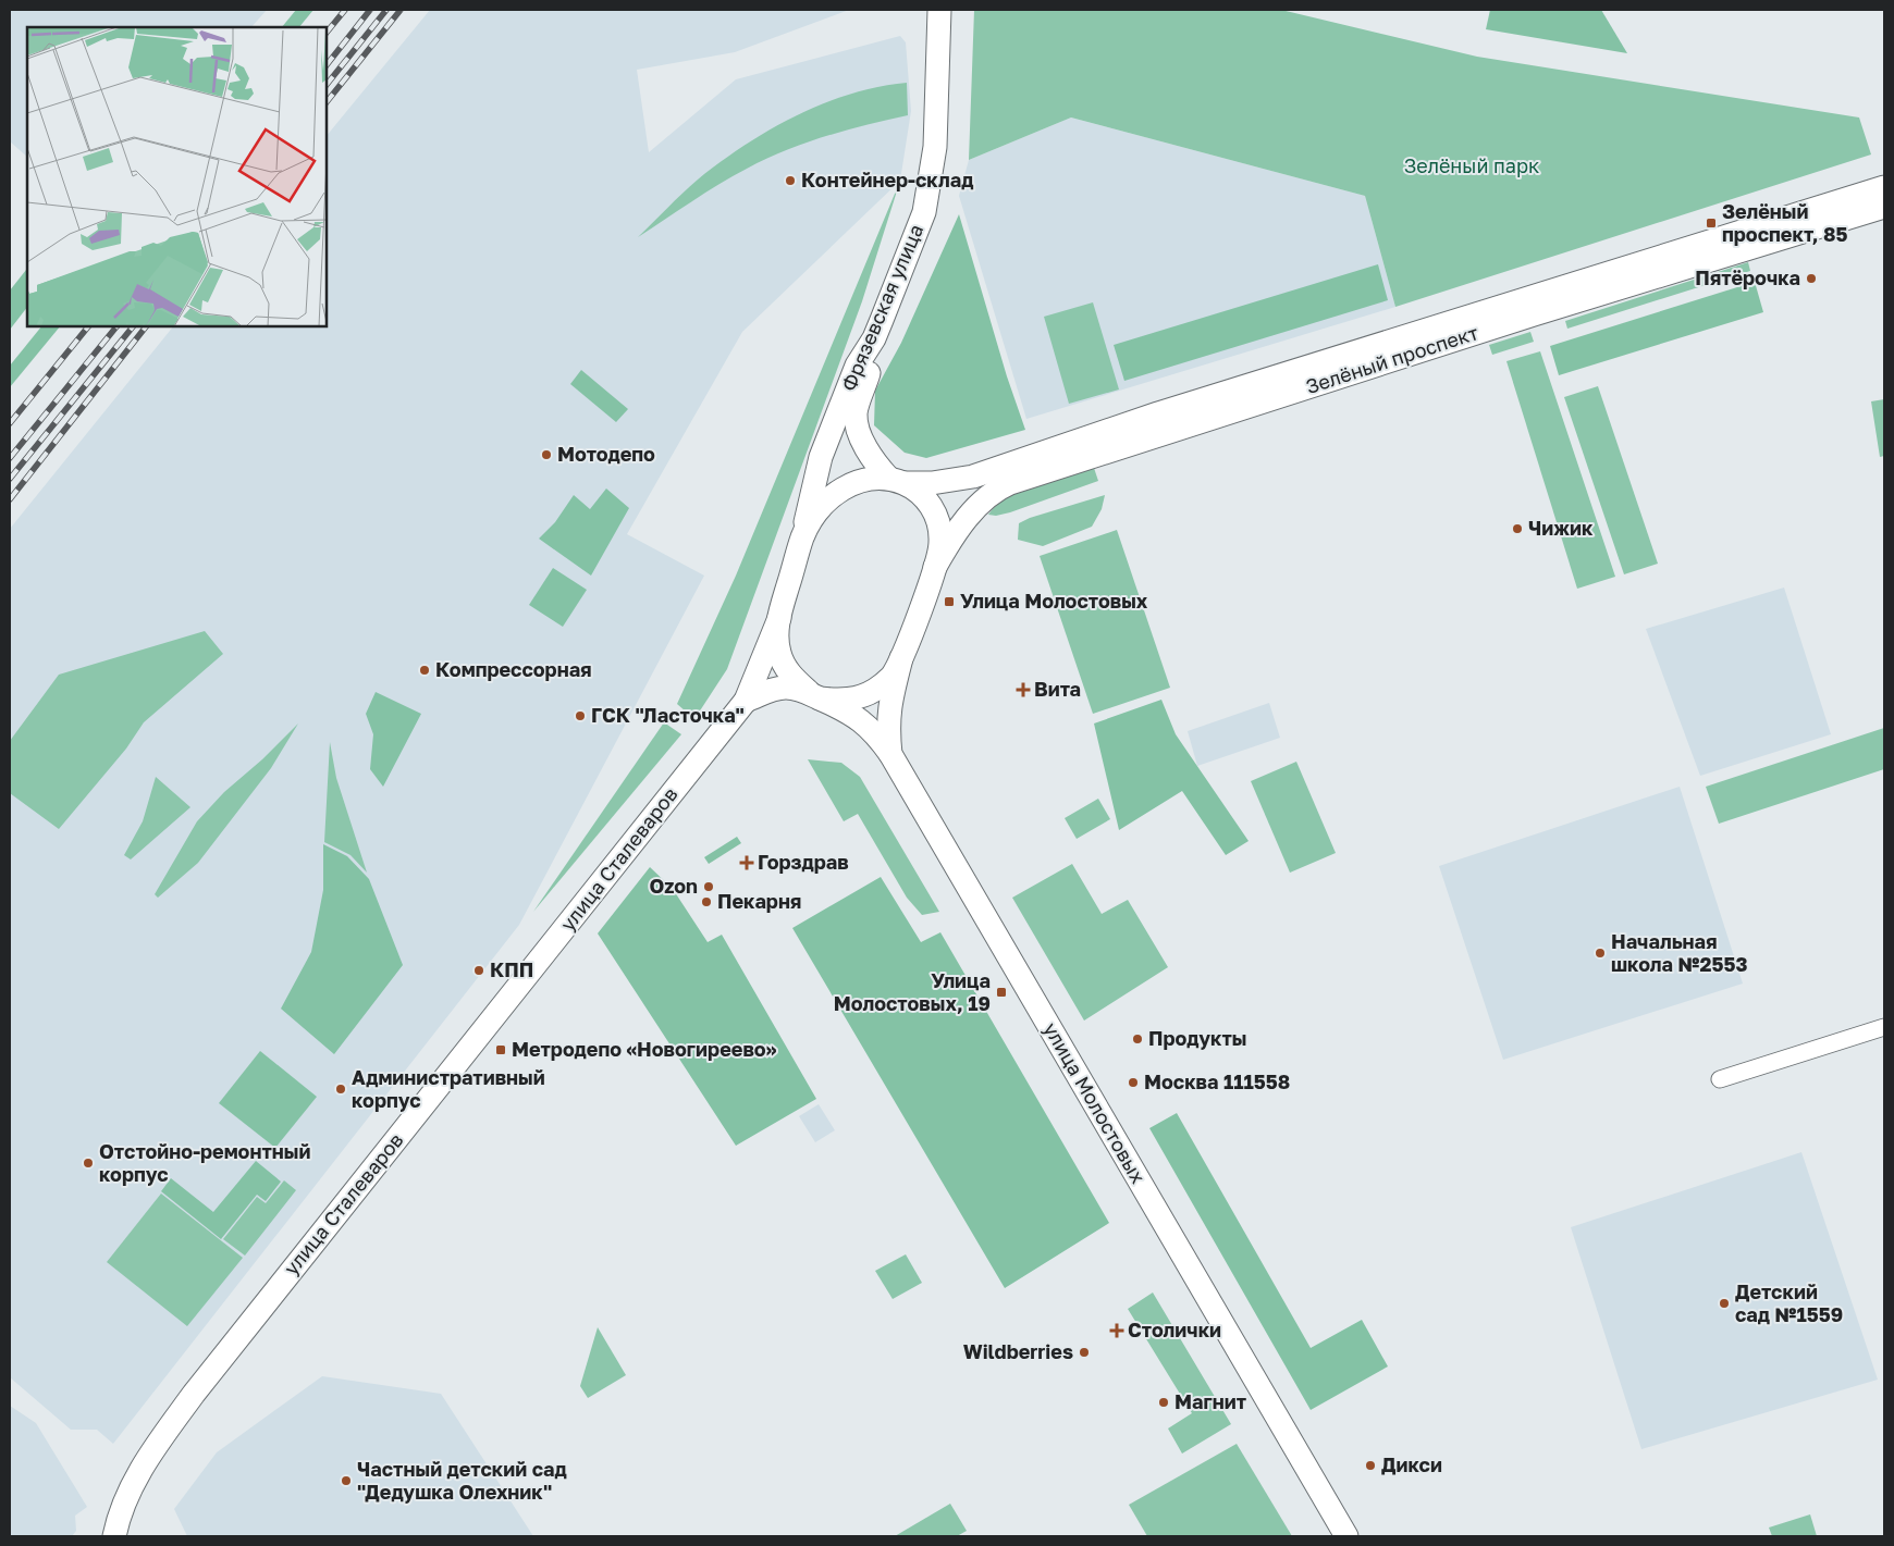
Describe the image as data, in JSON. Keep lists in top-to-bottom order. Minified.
{"streets":{"main road":["Фрязевская улица","Зелёный проспект","улица Сталеваров","улица Молостовых"]},"crossings":[["Фрязевская улица","Зелёный проспект"],["Фрязевская улица","улица Сталеваров"],["Фрязевская улица","улица Молостовых"],["Зелёный проспект","улица Сталеваров"],["Зелёный проспект","улица Молостовых"],["улица Сталеваров","улица Молостовых"]],"parks":["Зелёный парк"],"places":{"other":["Контейнер-склад","Пятёрочка","Мотодепо","Чижик","Компрессорная","ГСК \"Ласточка\"","Ozon","Пекарня","Начальная школа №2553","КПП","Продукты","Москва 111558","Административный корпус","Отстойно-ремонтный корпус","Детский сад №1559","Wildberries","Магнит","Дикси","Частный детский сад \"Дедушка Олехник\""],"transit":["Зелёный проспект, 85","Улица Молостовых","Улица Молостовых, 19","Метродепо «Новогиреево»"],"health":["Вита","Горздрав","Столички"]}}
